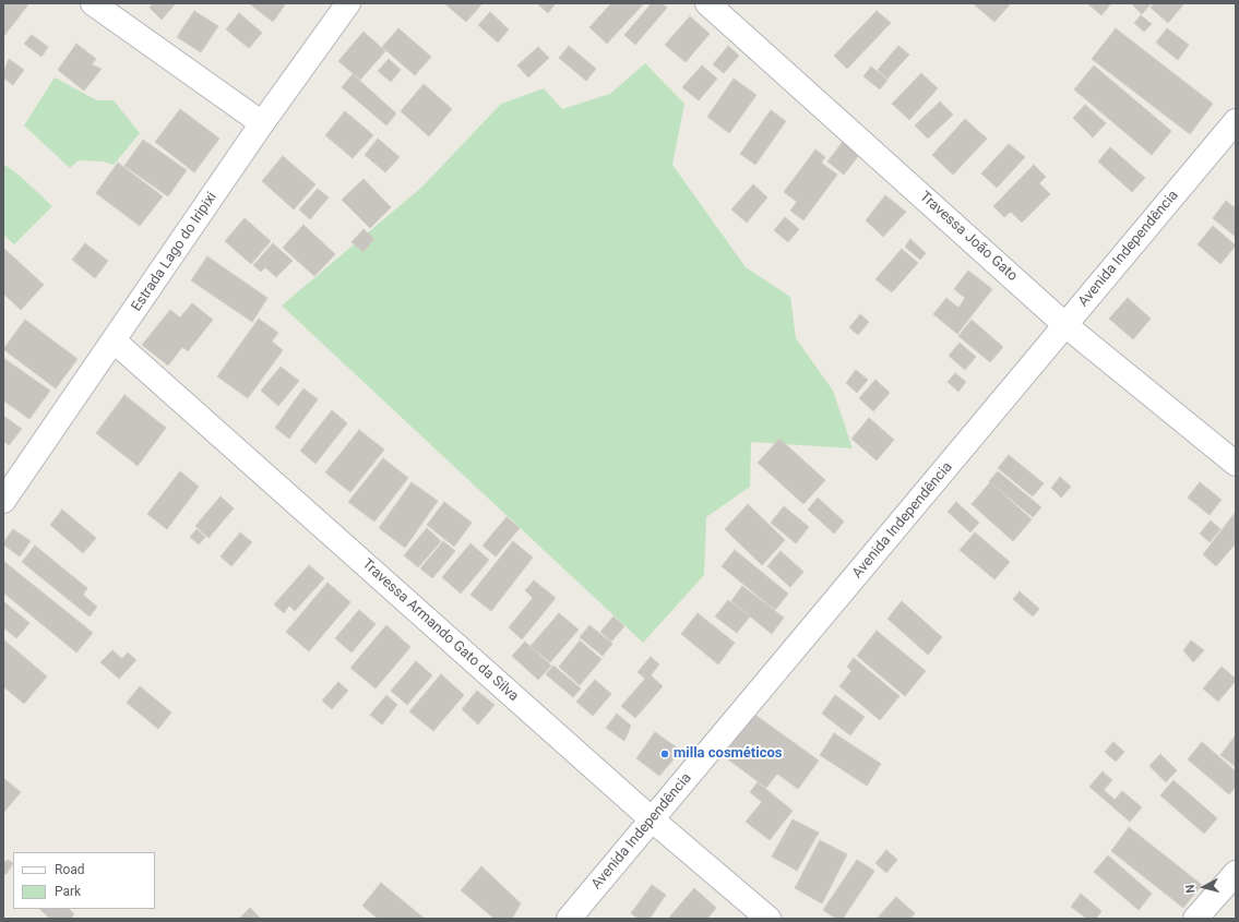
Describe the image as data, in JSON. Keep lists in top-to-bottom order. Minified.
{"streets":{"street":["Travessa João Gato","Avenida Independência","Estrada Lago do Iripixi","Travessa Armando Gato da Silva"]},"crossings":[["Travessa João Gato","Avenida Independência"],["Avenida Independência","Travessa Armando Gato da Silva"],["Estrada Lago do Iripixi","Travessa Armando Gato da Silva"]],"places":["milla cosméticos"],"legend":["Road","Park"],"north":"left"}
